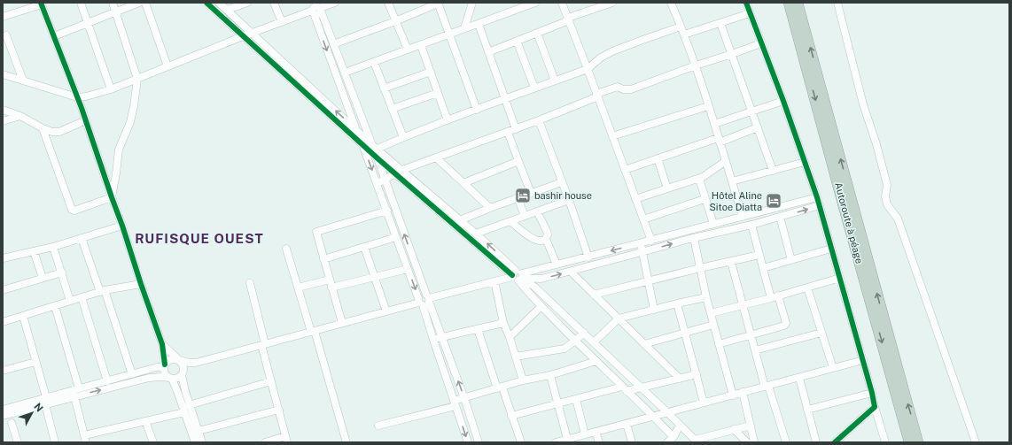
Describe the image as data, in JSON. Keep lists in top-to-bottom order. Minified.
{"streets":{"highway":["Autoroute à péage"]},"districts":["RUFISQUE OUEST"],"places":{"hotel":["bashir house","Hôtel Aline Sitoe Diatta"]},"north":"top right"}
